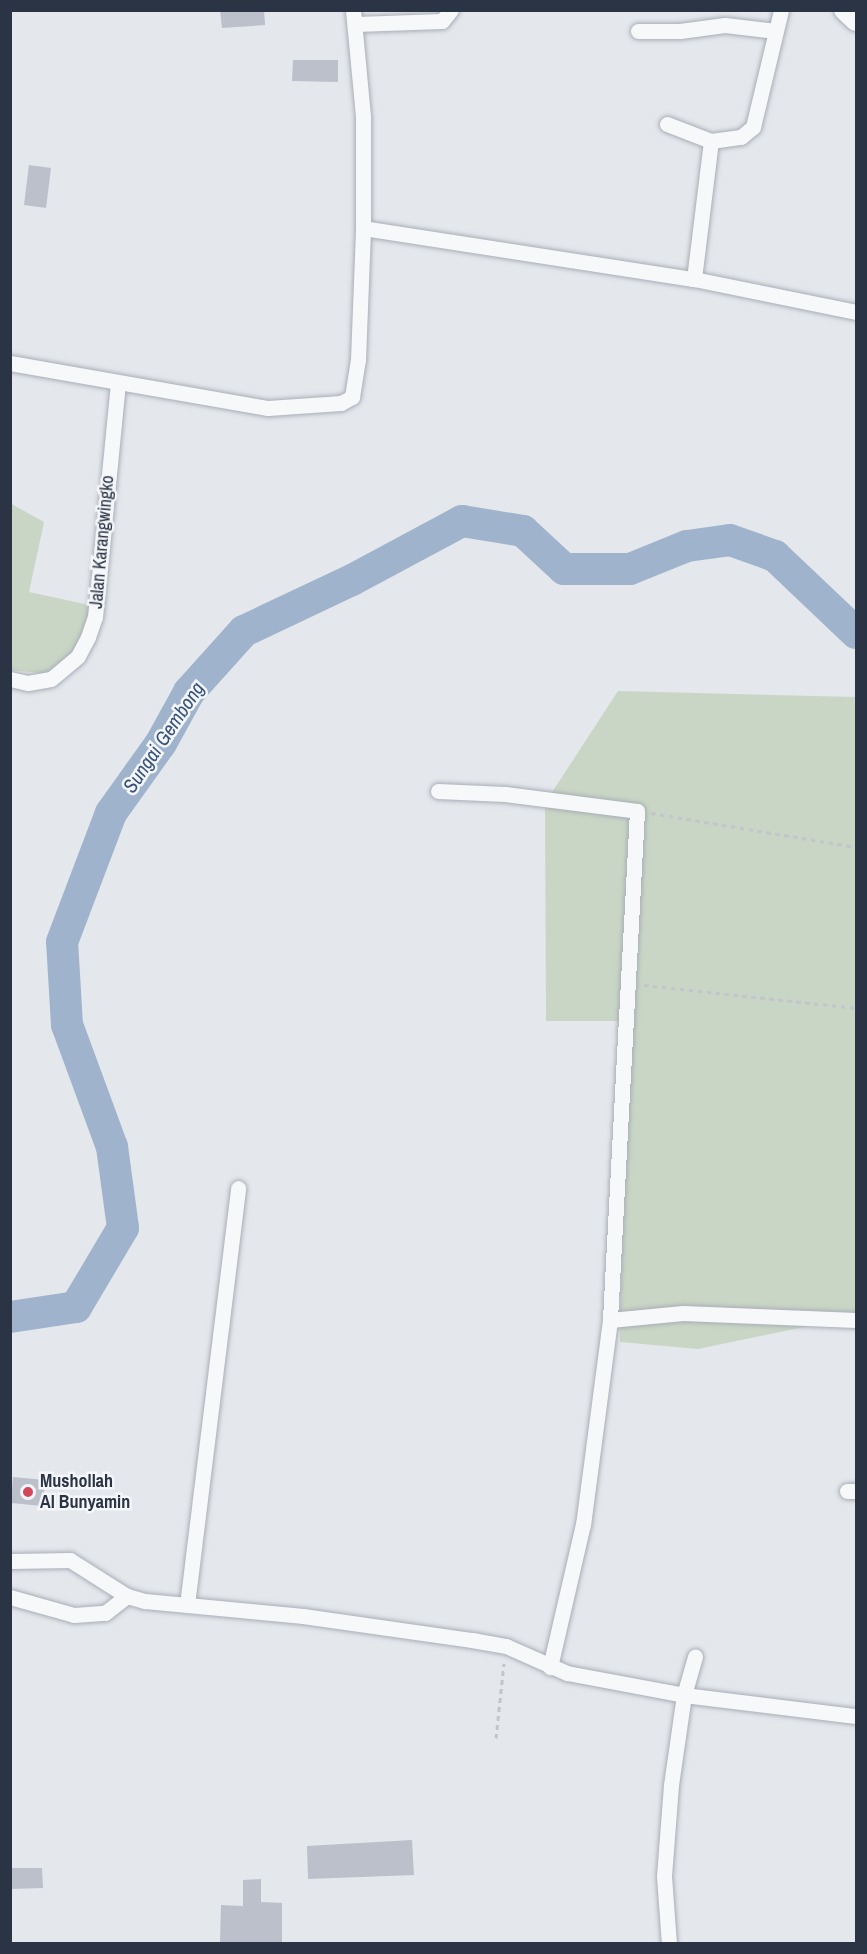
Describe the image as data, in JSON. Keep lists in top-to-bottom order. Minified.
{"streets":{"street":["Jalan Karangwingko"]},"water":["Sungai Gembong"],"places":["Mushollah Al Bunyamin"]}
